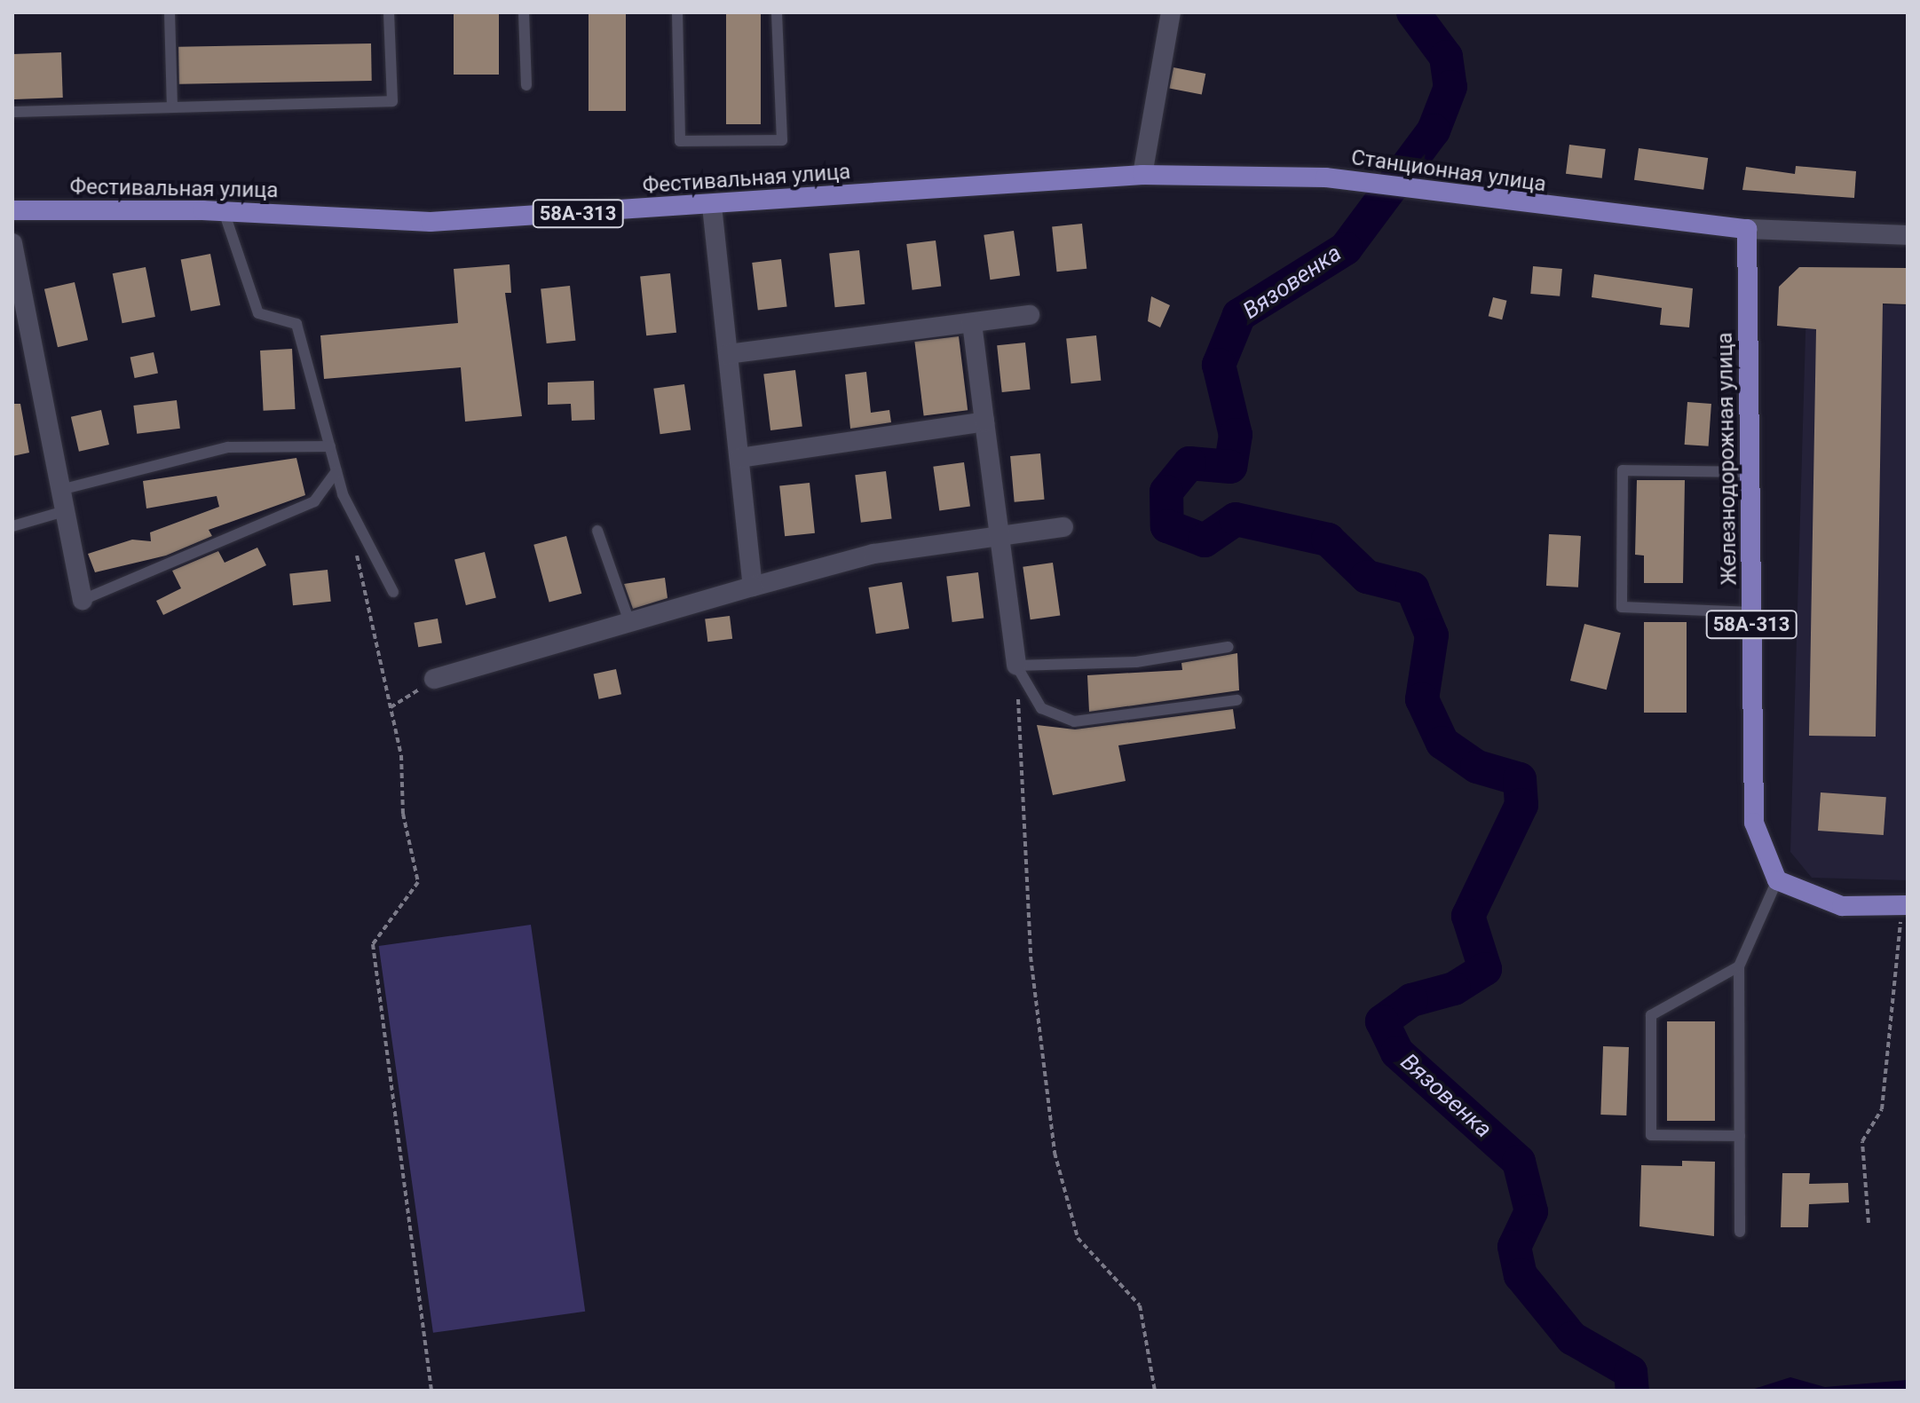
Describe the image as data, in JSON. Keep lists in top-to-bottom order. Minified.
{"streets":{"main road":["Станционная улица","Фестивальная улица","58А-313","Железнодорожная улица"]},"crossings":[["Станционная улица","Фестивальная улица"],["Станционная улица","Железнодорожная улица"]],"water":["Вязовенка"]}
